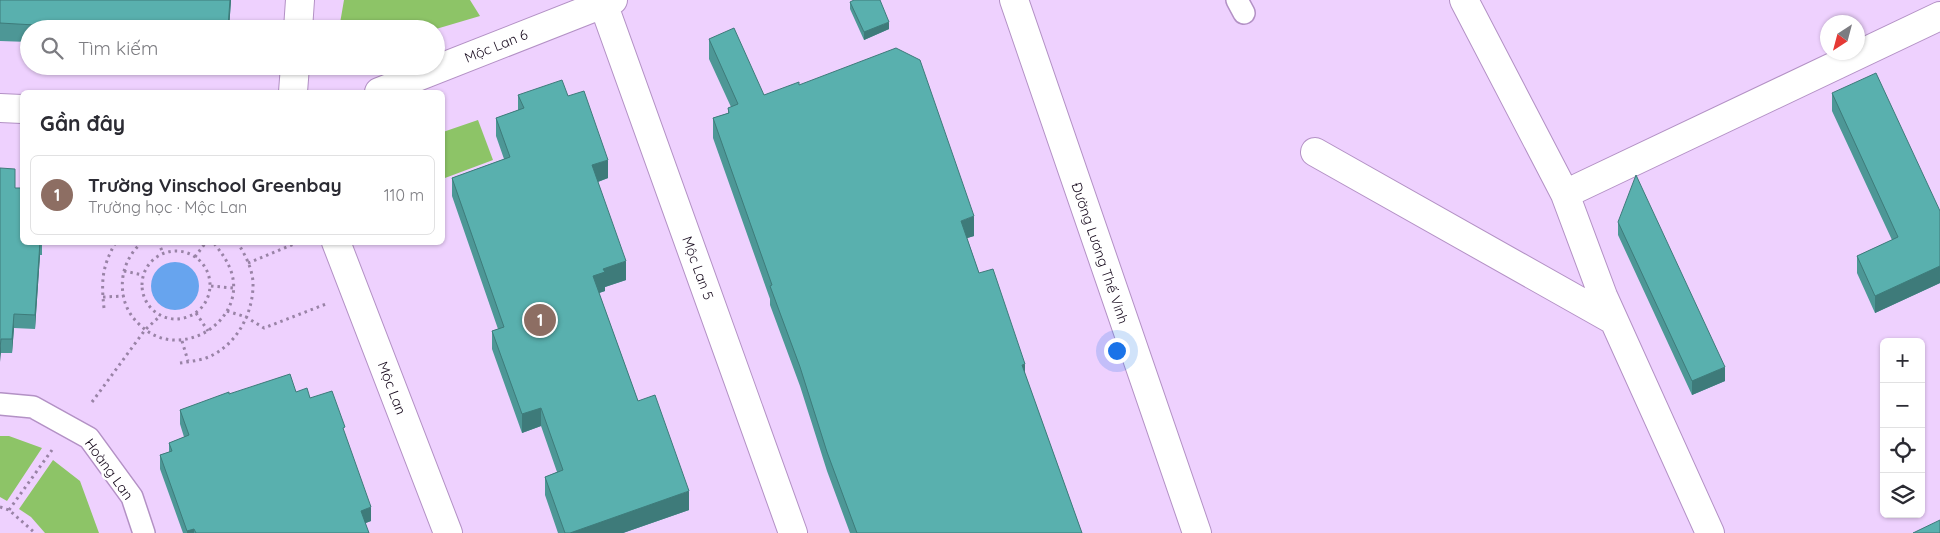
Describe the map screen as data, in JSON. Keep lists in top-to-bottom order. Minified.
{"streets":{"street":["Mộc Lan 6","Đường Lương Thế Vinh","Mộc Lan 5","Mộc Lan"],"lane":["Hoàng Lan"]},"crossings":[["Mộc Lan 6","Mộc Lan 5"]],"north":"bottom left","page":{"search":"Tìm kiếm","heading":"Gần đây","list":[{"mark":"1","name":"Trường Vinschool Greenbay","note":"Trường học · Mộc Lan","value":"110 m"}],"pins":"1","map_buttons":["+","−"]}}
